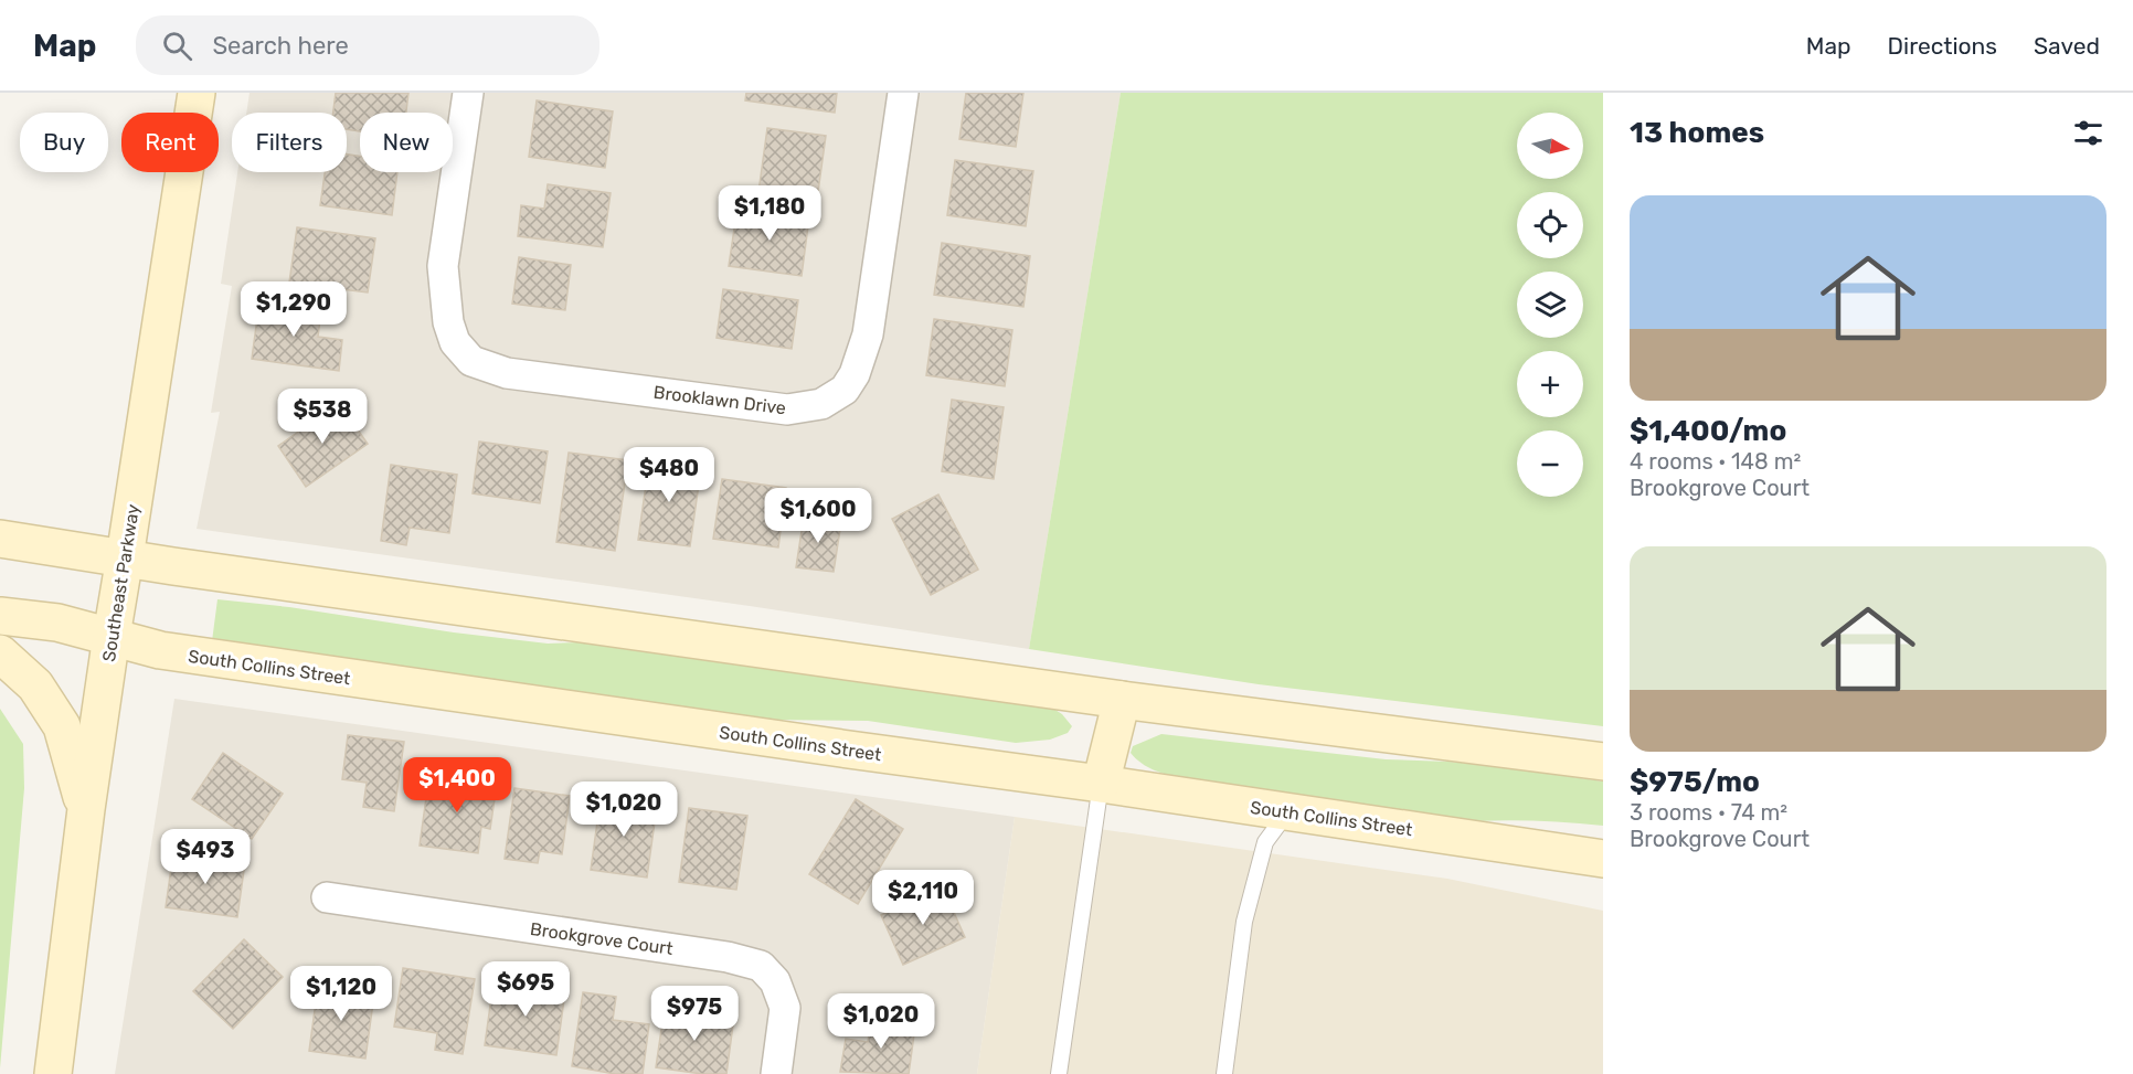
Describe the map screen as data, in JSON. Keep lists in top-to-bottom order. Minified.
{"streets":{"main road":["Southeast Parkway","South Collins Street"],"street":["Brooklawn Drive","Brookgrove Court"]},"crossings":[["Southeast Parkway","South Collins Street"]],"north":"right","page":{"header":"Map","search":"Search here","nav":["Map","Directions","Saved"],"heading":"13 homes","map_buttons":["+","−"],"chip":["Buy","Rent","Filters","New"],"list":[{"name":"$1,400/mo","note":"4 rooms · 148 m² · Brookgrove Court"},{"name":"$975/mo","note":"3 rooms · 74 m² · Brookgrove Court"}],"price":["$1,180","$1,290","$538","$480","$1,600","$1,400","$1,020","$493","$2,110","$695","$1,120","$975","$1,020"]}}
